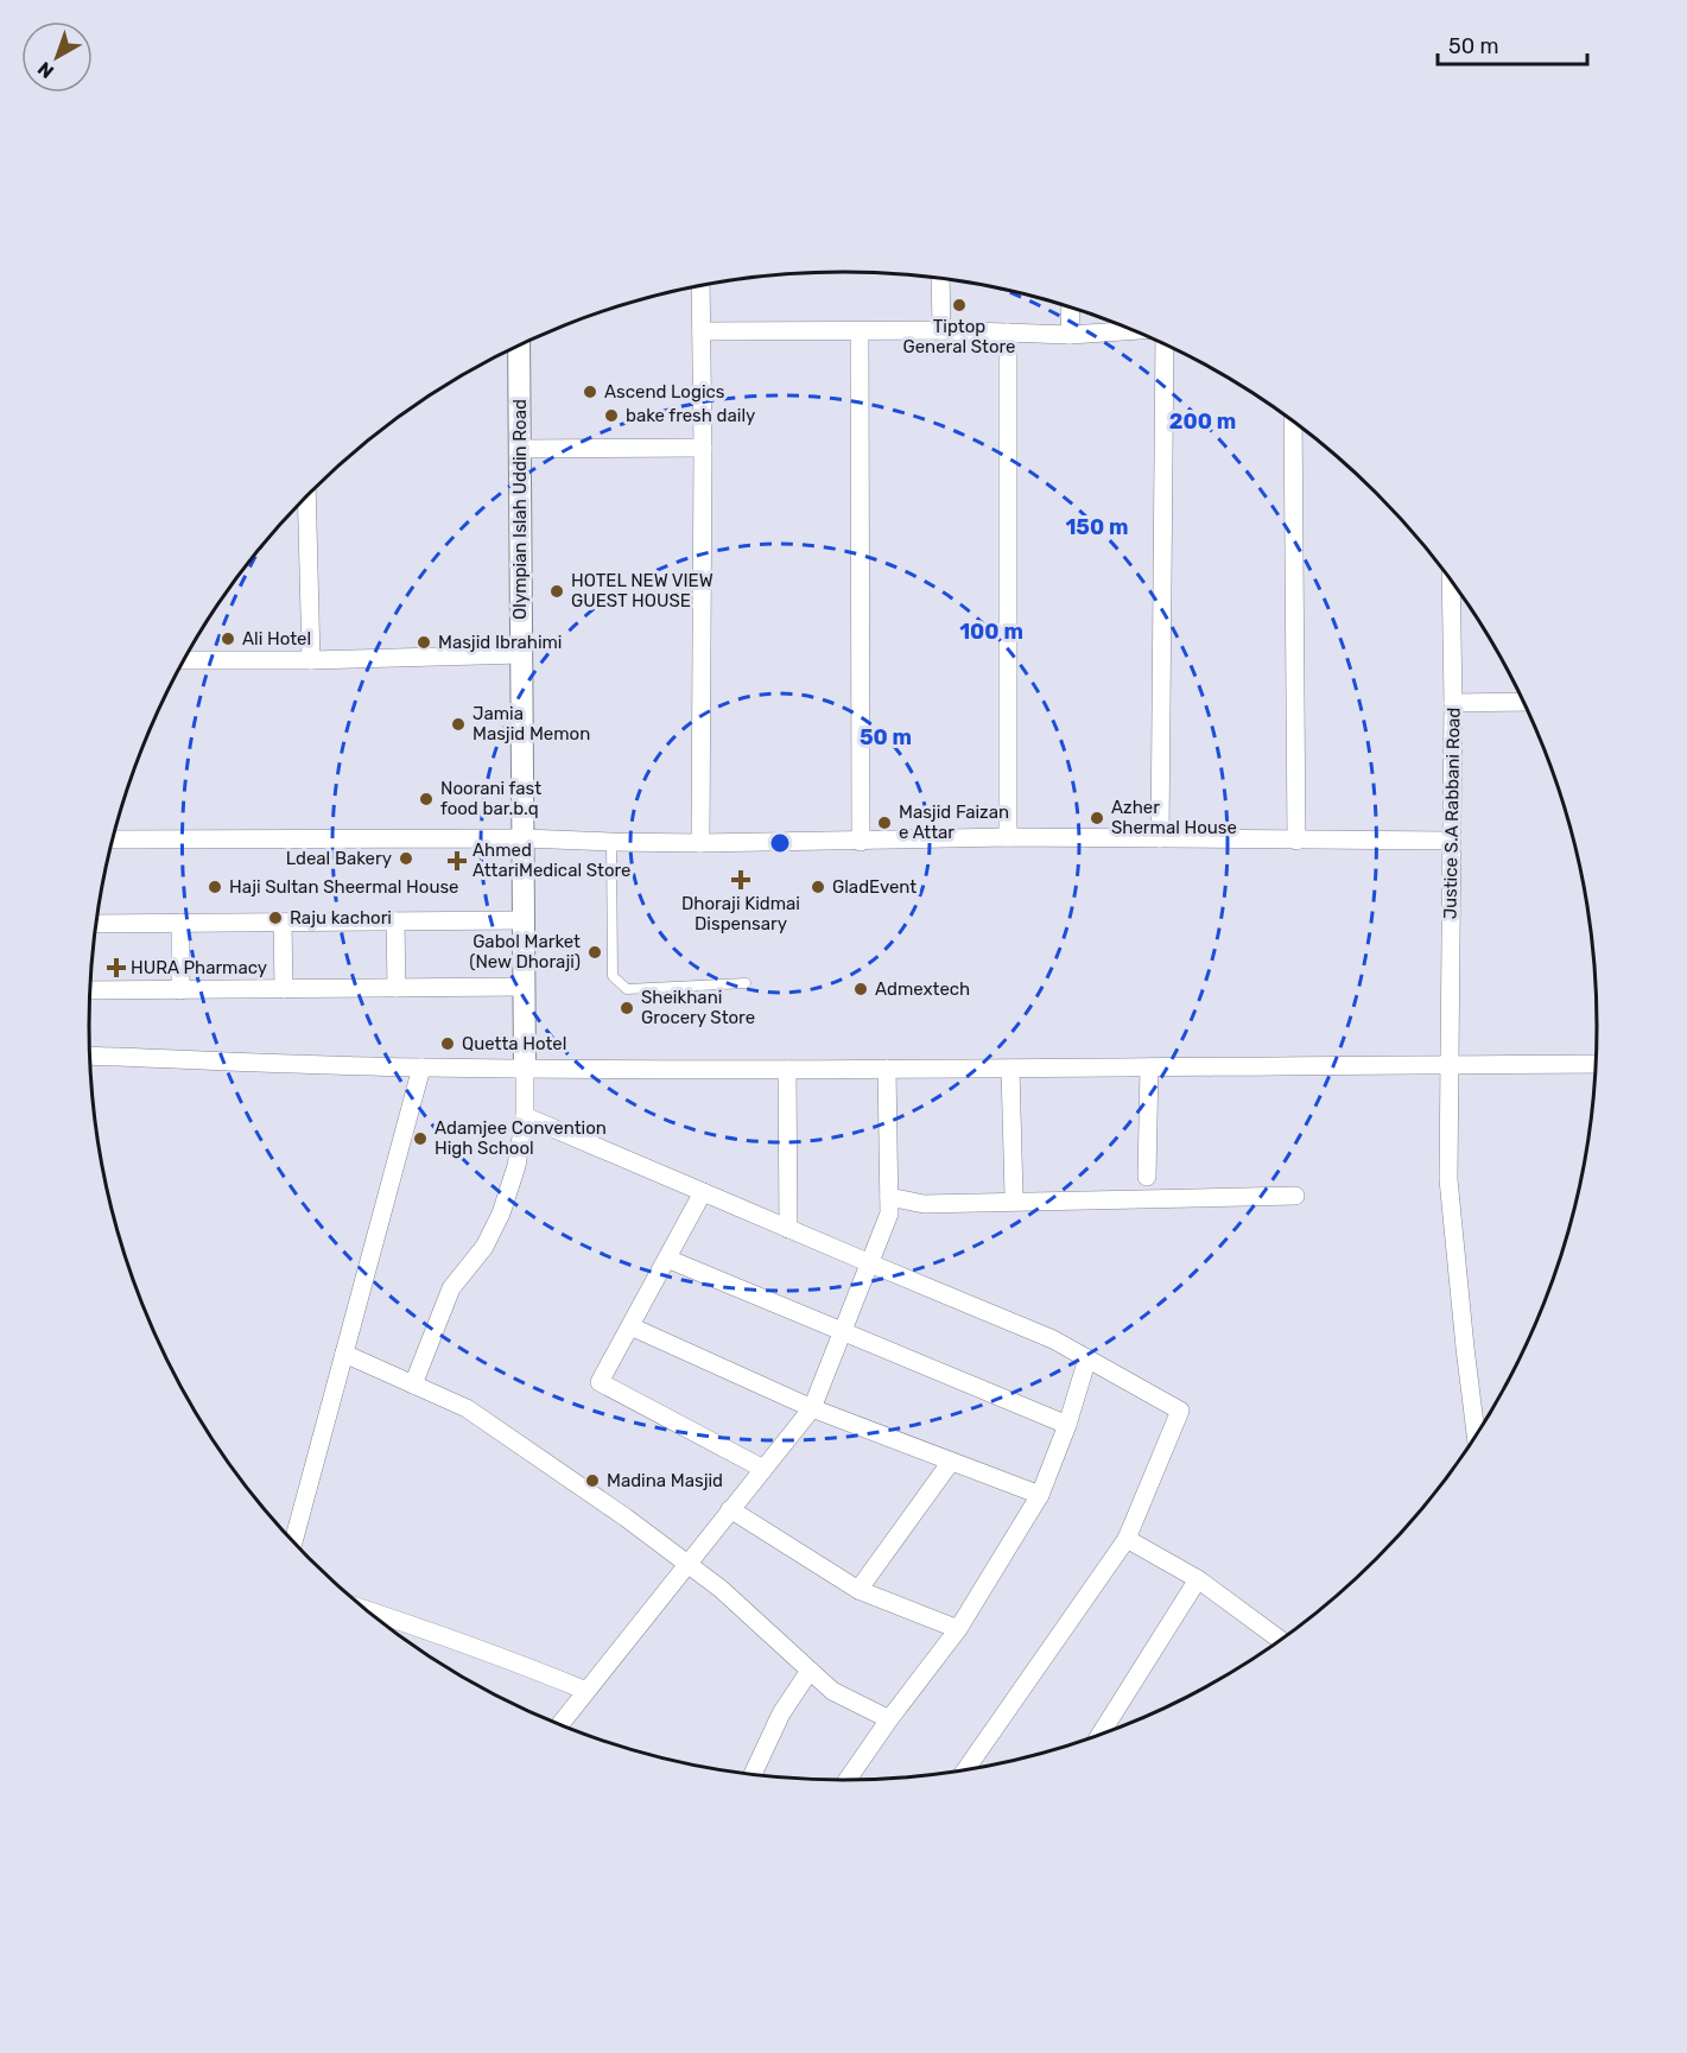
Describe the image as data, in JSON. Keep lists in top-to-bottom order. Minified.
{"streets":{"street":["Olympian Islah Uddin Road","Justice S.A Rabbani Road"]},"places":{"other":["Tiptop General Store","Ascend Logics","bake fresh daily","HOTEL NEW VIEW GUEST HOUSE","Ali Hotel","Masjid Ibrahimi","Jamia Masjid Memon","Noorani fast food bar.b.q","Azher Shermal House","Masjid Faizan e Attar","Ldeal Bakery","Haji Sultan Sheermal House","GladEvent","Raju kachori","Gabol Market (New Dhoraji)","Admextech","Sheikhani Grocery Store","Quetta Hotel","Adamjee Convention High School","Madina Masjid"],"health":["Ahmed AttariMedical Store","Dhoraji Kidmai Dispensary","HURA Pharmacy"]},"scale_bar":"50 m","north":"bottom left","rings":["200 m","150 m","100 m","50 m"]}
